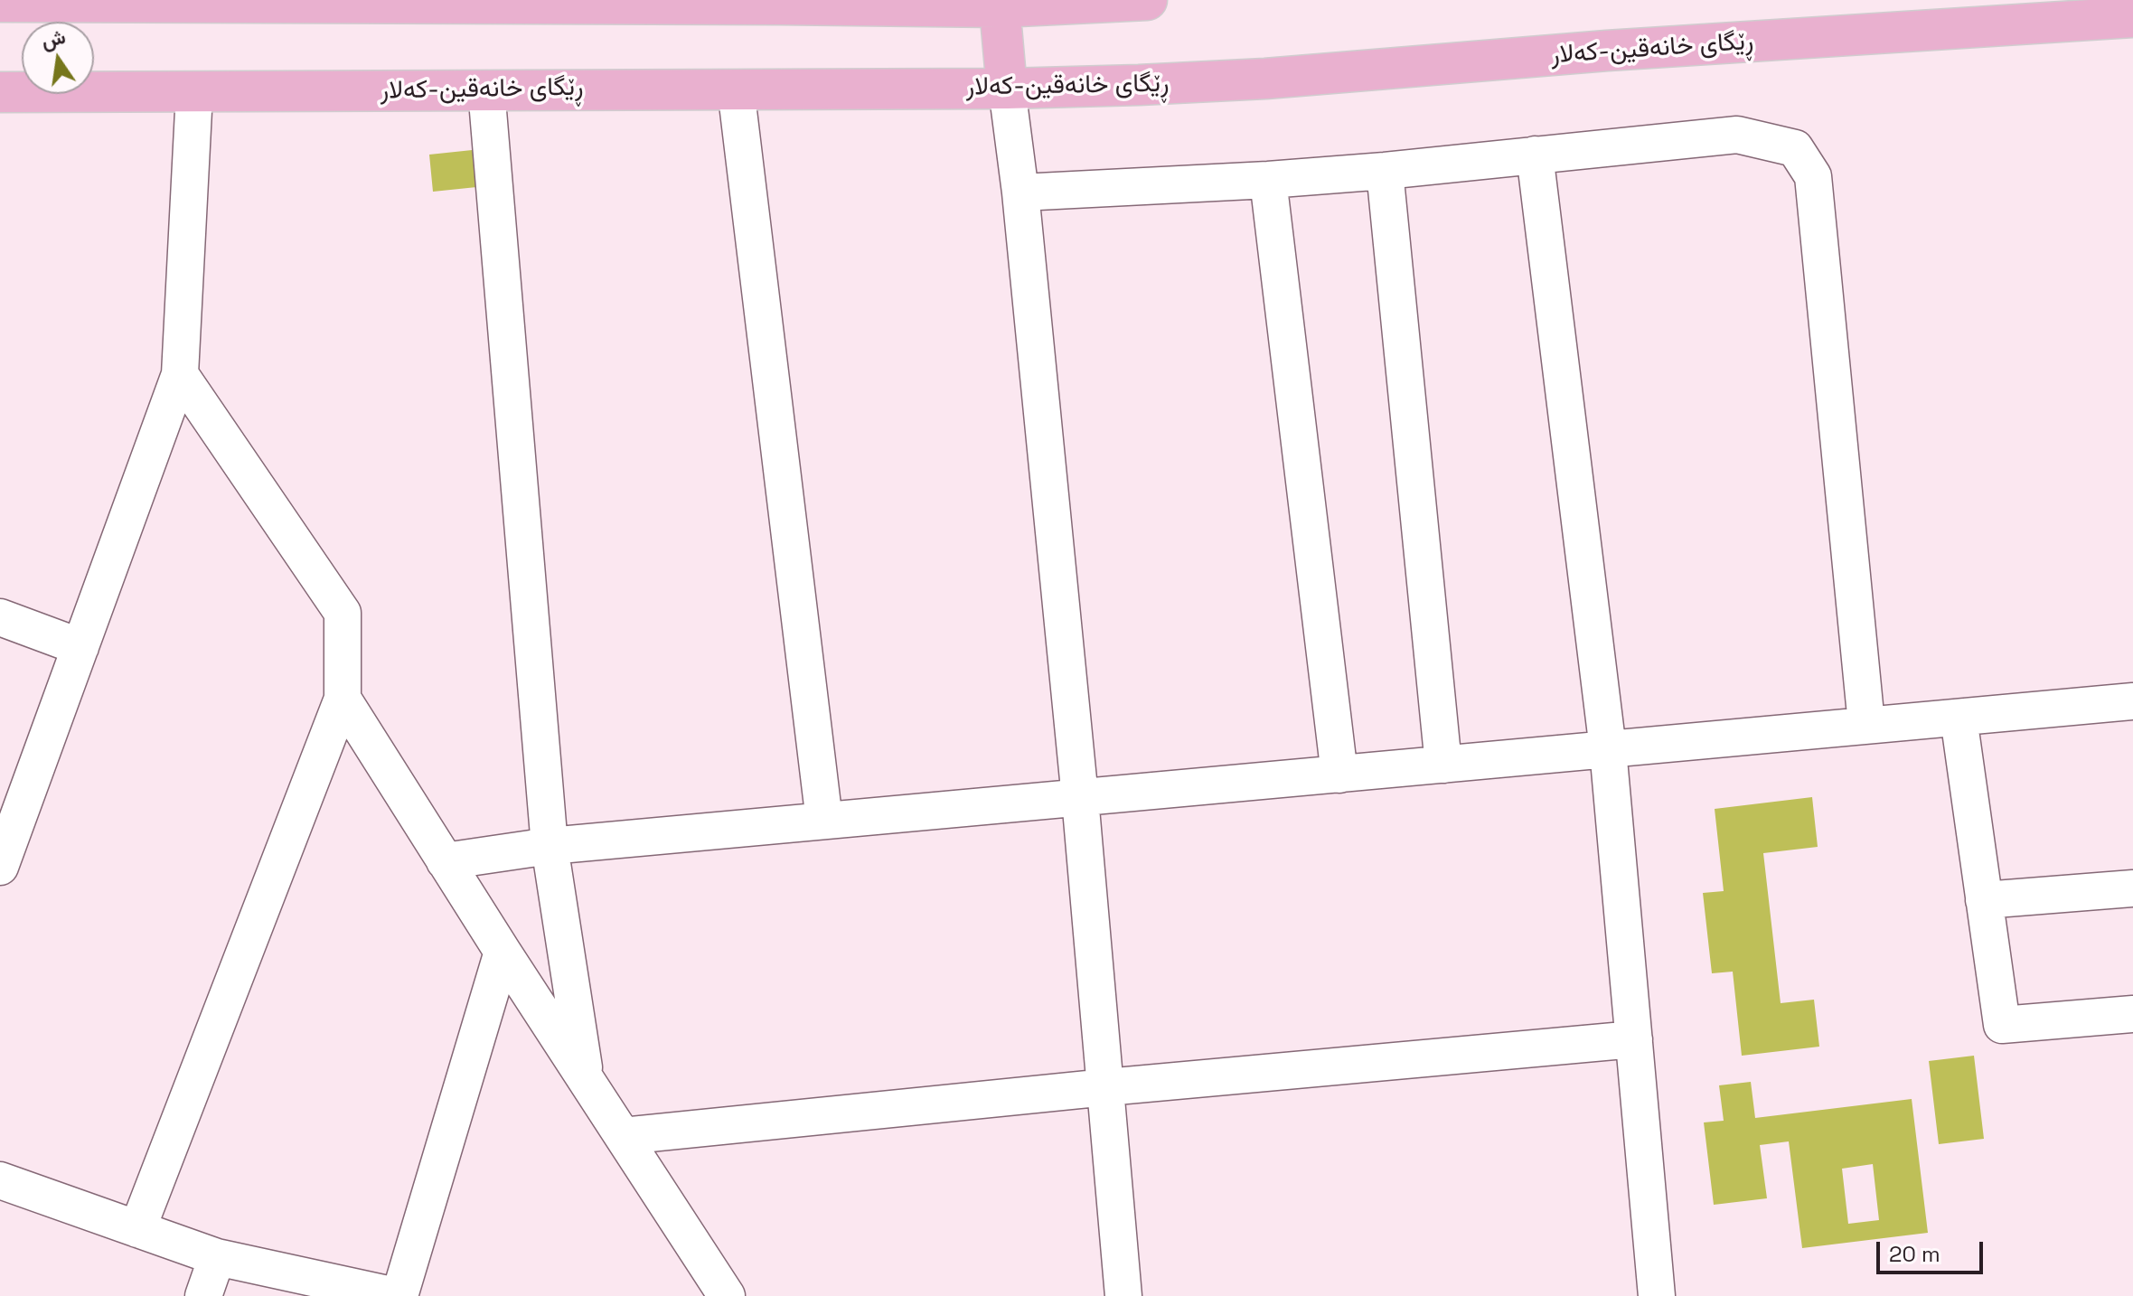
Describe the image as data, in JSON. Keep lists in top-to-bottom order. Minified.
{"streets":{"main road":["ڕێگای خانەقین-کەلار"]},"scale_bar":"20 m","north":"top"}
